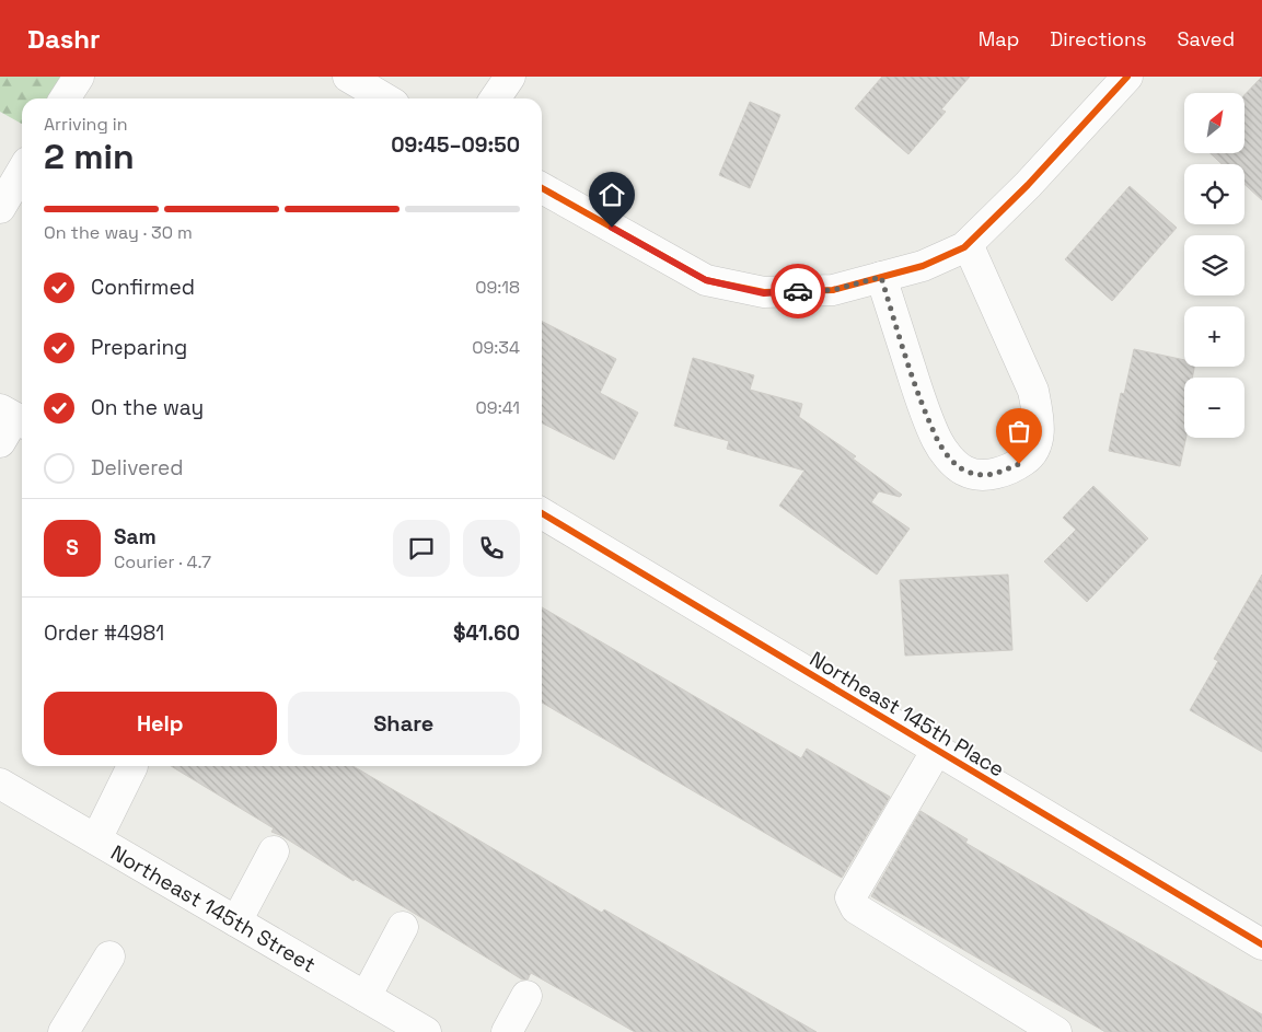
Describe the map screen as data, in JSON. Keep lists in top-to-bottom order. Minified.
{"streets":{"street":["Northeast 145th Place","Northeast 145th Street"]},"north":"top right","page":{"header":"Dashr","nav":["Map","Directions","Saved"],"map_buttons":["+","−"],"heading":["2 min","Arriving in","09:45–09:50"],"panel":["Sam","Courier · 4.7","Order #4981","$41.60"],"bar":"On the way · 30 m","list":[["Confirmed","09:18"],["Preparing","09:34"],["On the way","09:41"],"Delivered"],"round":"S","buttons":["Help","Share"]}}
